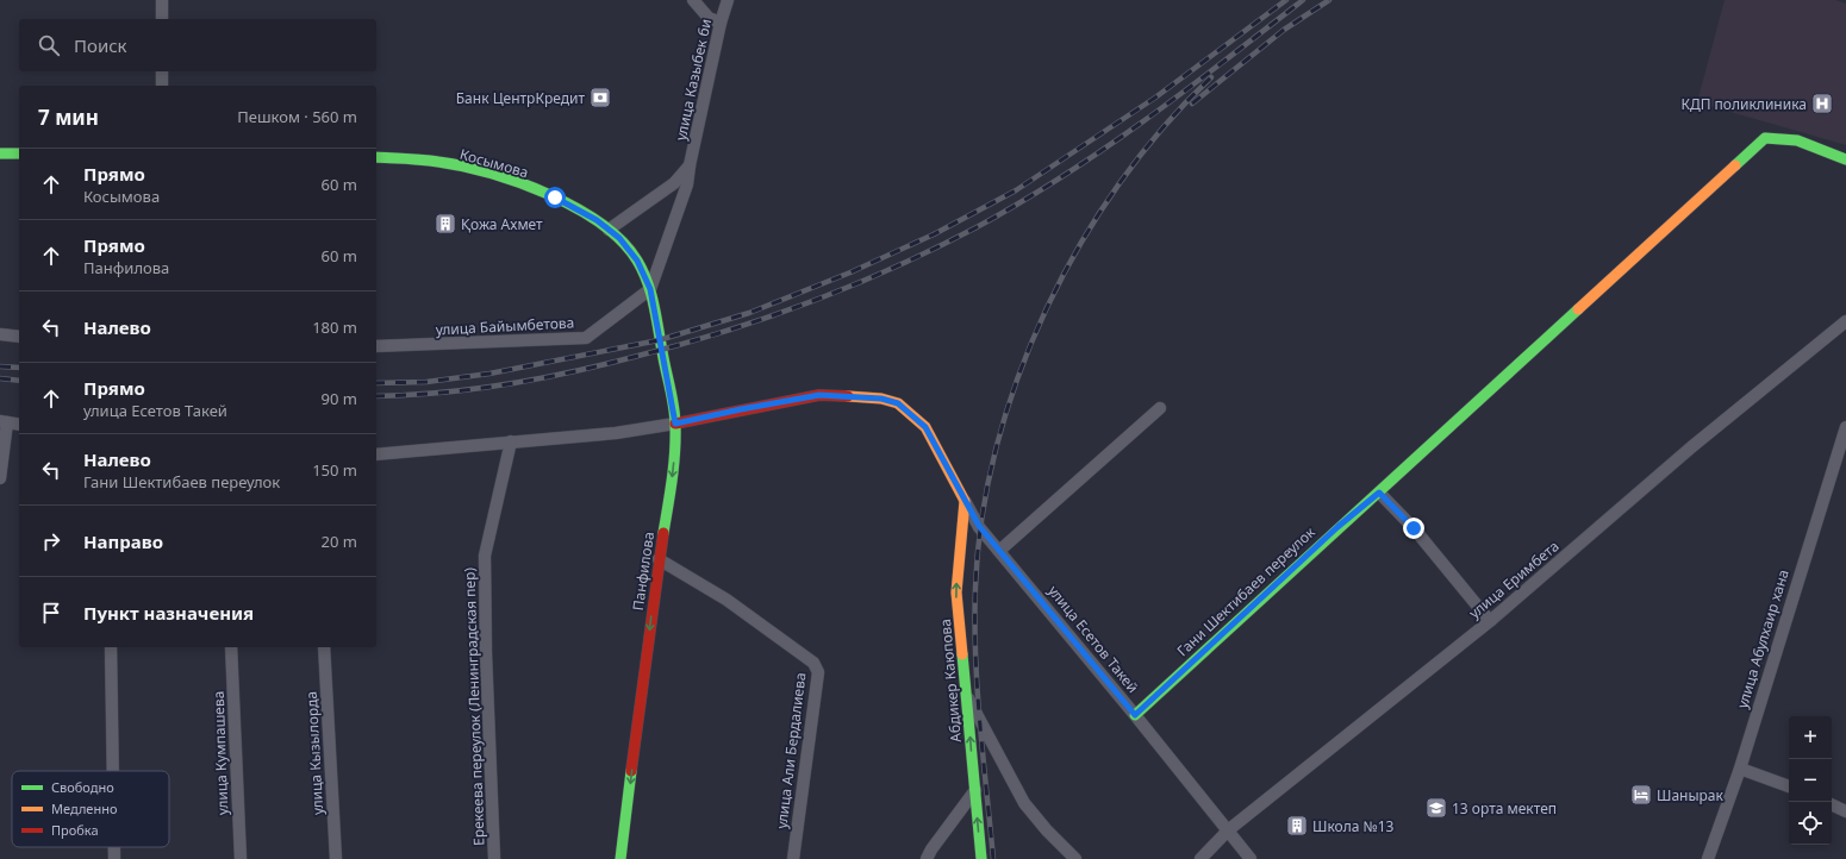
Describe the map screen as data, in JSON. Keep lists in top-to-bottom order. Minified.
{"streets":{"street":["улица Казыбек би","Косымова","улица Байымбетова","Панфилова","улица Еримбета","Гани Шектибаев переулок","улица Есетов Такей","улица Абулхаир хана","Абдикер Каюпова","Ерекеева переулок (Ленинградская пер)","улица Али Бердалиева","улица Кумпашева","улица Кызылорда"]},"crossings":[["улица Казыбек би","Косымова"],["улица Казыбек би","улица Байымбетова"],["улица Казыбек би","Панфилова"],["Косымова","улица Байымбетова"],["Косымова","Панфилова"],["улица Байымбетова","Панфилова"],["Панфилова","улица Али Бердалиева"],["улица Еримбета","улица Есетов Такей"],["Гани Шектибаев переулок","улица Есетов Такей"],["улица Есетов Такей","Абдикер Каюпова"]],"one_way":["Панфилова","Абдикер Каюпова"],"places":{"bank":["Банк ЦентрКредит"],"hospital":["КДП поликлиника"],"building":["Қожа Ахмет","Школа №13"],"hotel":["Шанырак"],"school or university":["13 орта мектеп"]},"legend":["Свободно","Медленно","Пробка"],"page":{"search":"Поиск","heading":["7 мин","Пешком · 560 m"],"list":[["Прямо","Косымова","60 m"],["Прямо","Панфилова","60 m"],["Налево","180 m"],["Прямо","улица Есетов Такей","90 m"],["Налево","Гани Шектибаев переулок","150 m"],["Направо","20 m"],"Пункт назначения"],"map_buttons":["+","−"]}}
